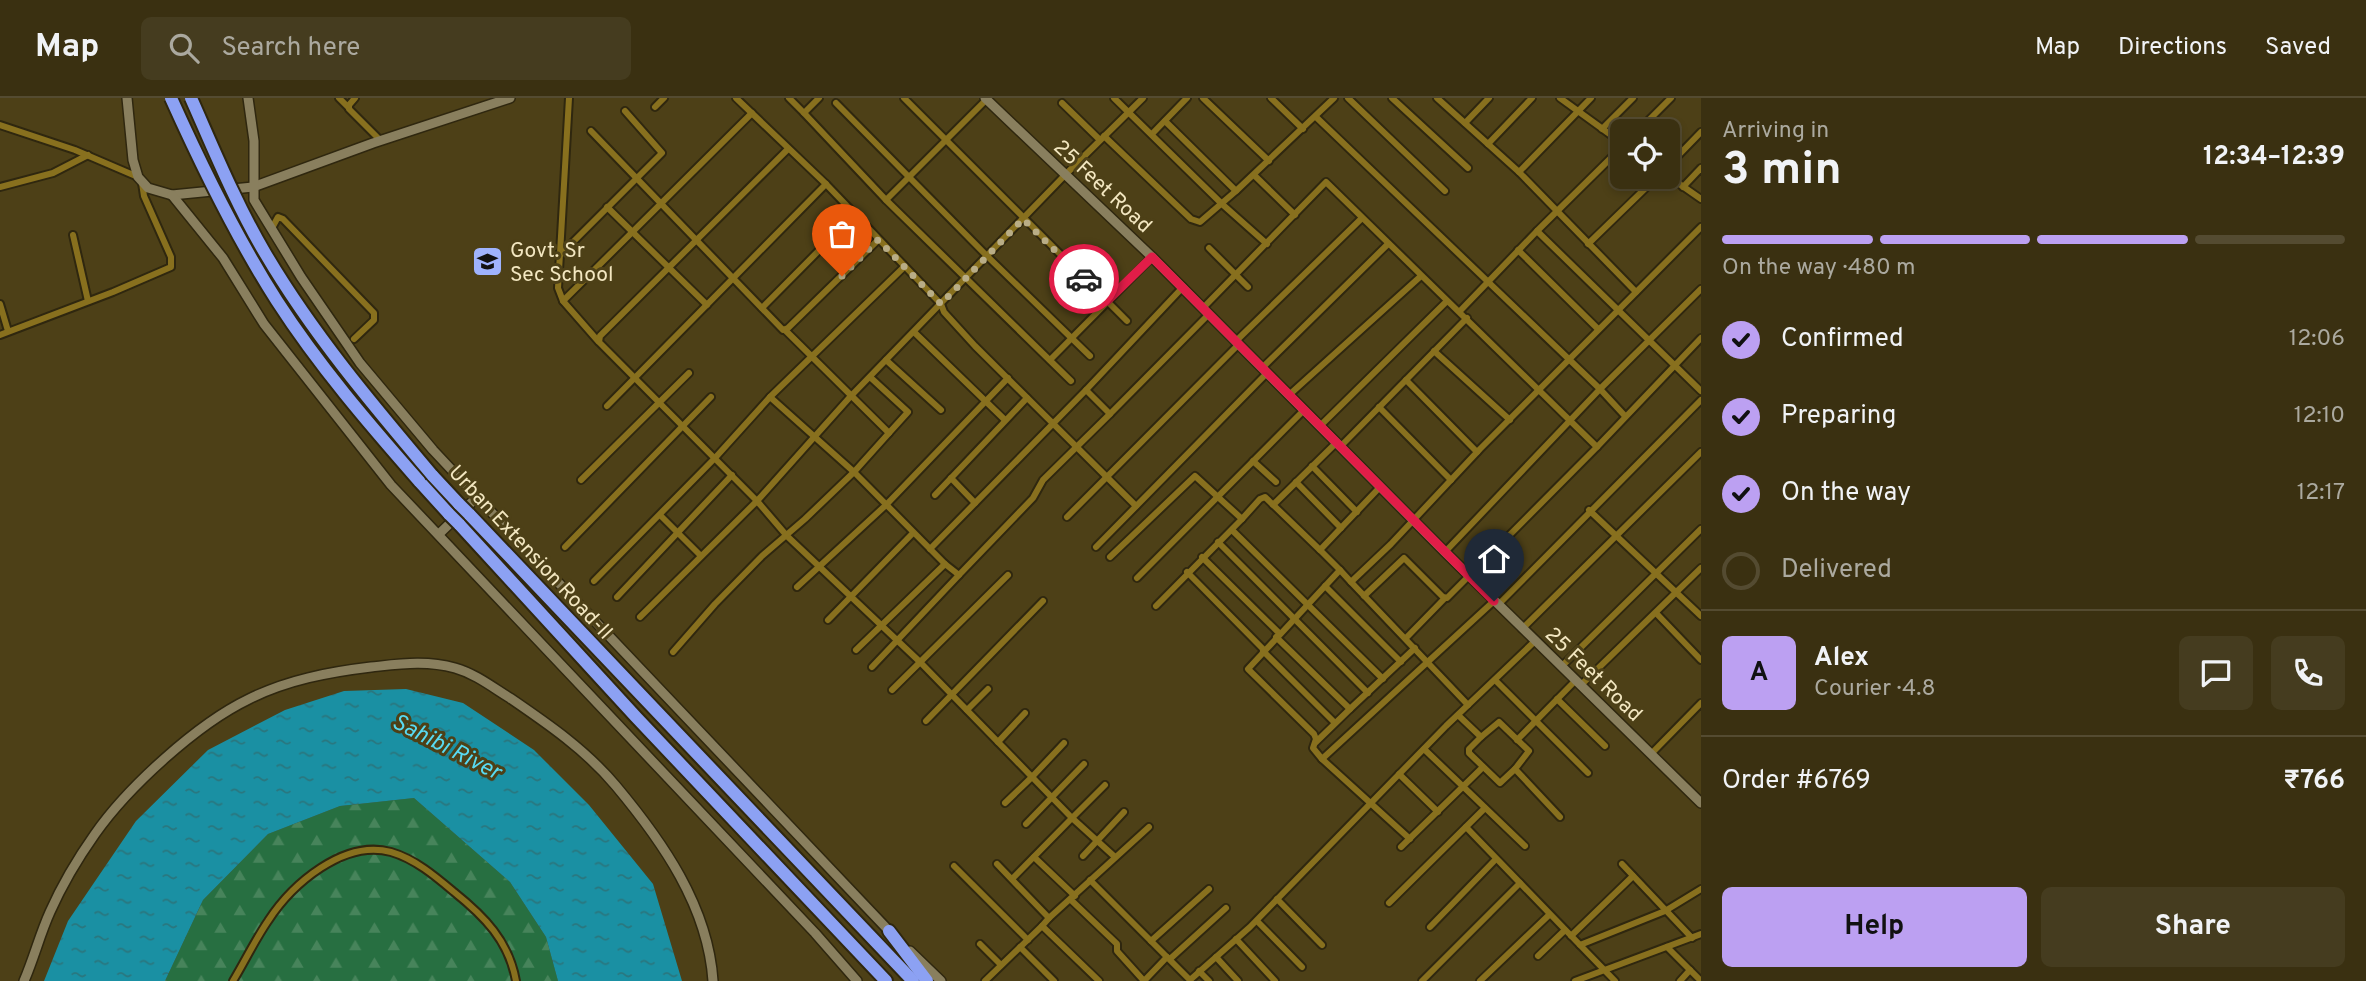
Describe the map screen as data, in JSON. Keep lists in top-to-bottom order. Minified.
{"streets":{"highway":["Urban Extension Road-II"],"street":["25 Feet Road"]},"water":["Sahibi River"],"places":{"school or university":["Govt. Sr Sec School"]},"page":{"header":"Map","search":"Search here","nav":["Map","Directions","Saved"],"heading":["3 min","Arriving in","12:34–12:39"],"panel":["Alex","Courier · 4.8","Order #6769","₹766"],"bar":"On the way · 480 m","list":[["Confirmed","12:06"],["Preparing","12:10"],["On the way","12:17"],"Delivered"],"round":"A","buttons":["Help","Share"]}}
